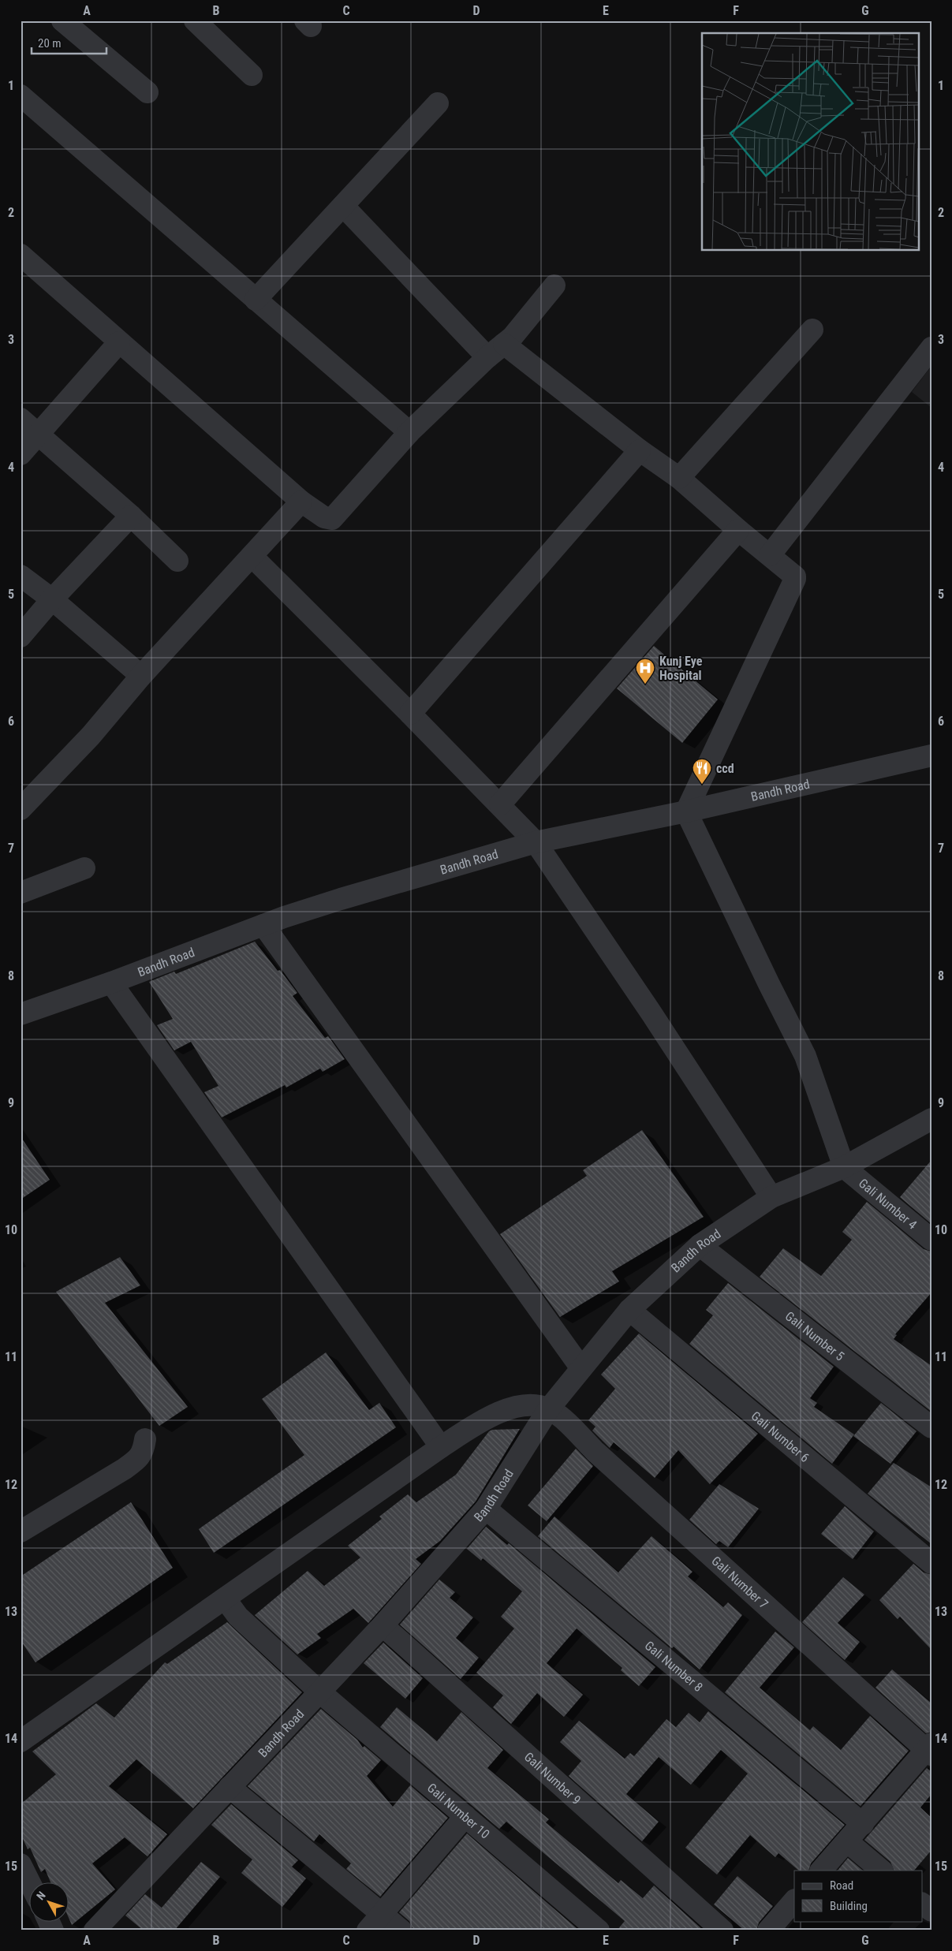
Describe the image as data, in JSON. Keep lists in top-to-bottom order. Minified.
{"streets":{"street":["Bandh Road","Gali Number 4","Gali Number 5","Gali Number 6","Gali Number 7","Gali Number 8","Gali Number 9","Gali Number 10"]},"crossings":[["Bandh Road","Gali Number 4"],["Bandh Road","Gali Number 5"],["Bandh Road","Gali Number 6"],["Bandh Road","Gali Number 7"],["Bandh Road","Gali Number 8"],["Bandh Road","Gali Number 9"],["Bandh Road","Gali Number 10"]],"places":{"hospital":["Kunj Eye Hospital"],"restaurant":["ccd"]},"legend":["Road","Building"],"scale_bar":"20 m","north":"top left","grid":{"columns":["A","B","C","D","E","F","G"],"rows":["1","2","3","4","5","6","7","8","9","10","11","12","13","14","15"]}}
